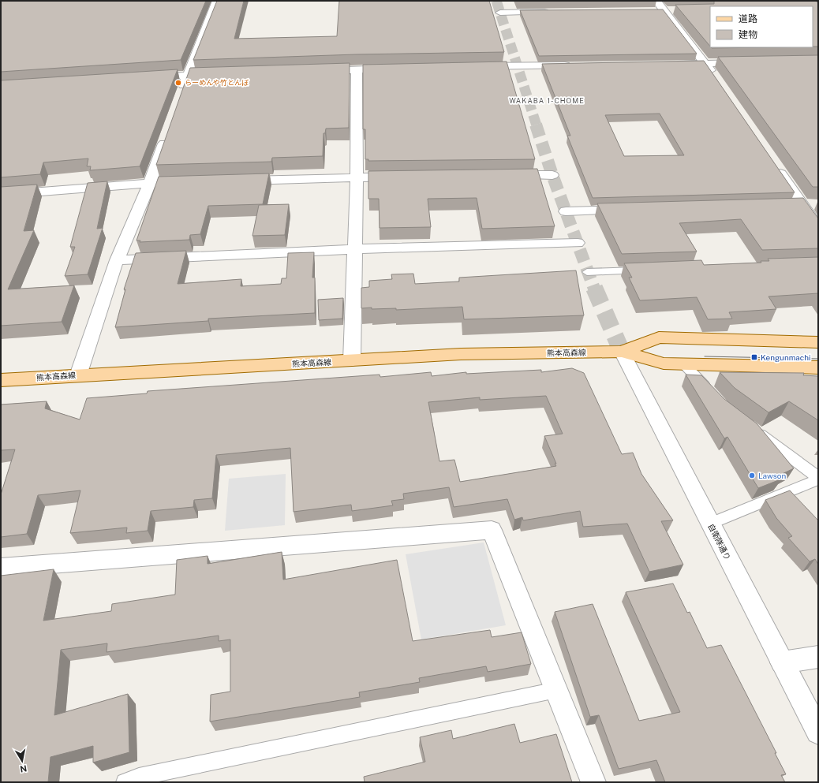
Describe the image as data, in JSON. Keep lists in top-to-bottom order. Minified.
{"streets":{"main road":["熊本高森線"],"street":["自衛隊通り"]},"crossings":[["熊本高森線","自衛隊通り"]],"districts":["WAKABA 1-CHOME"],"places":{"other":["らーめんや竹とんぼ","Lawson"],"transit":["Kengunmachi"]},"legend":["道路","建物"],"north":"bottom"}
